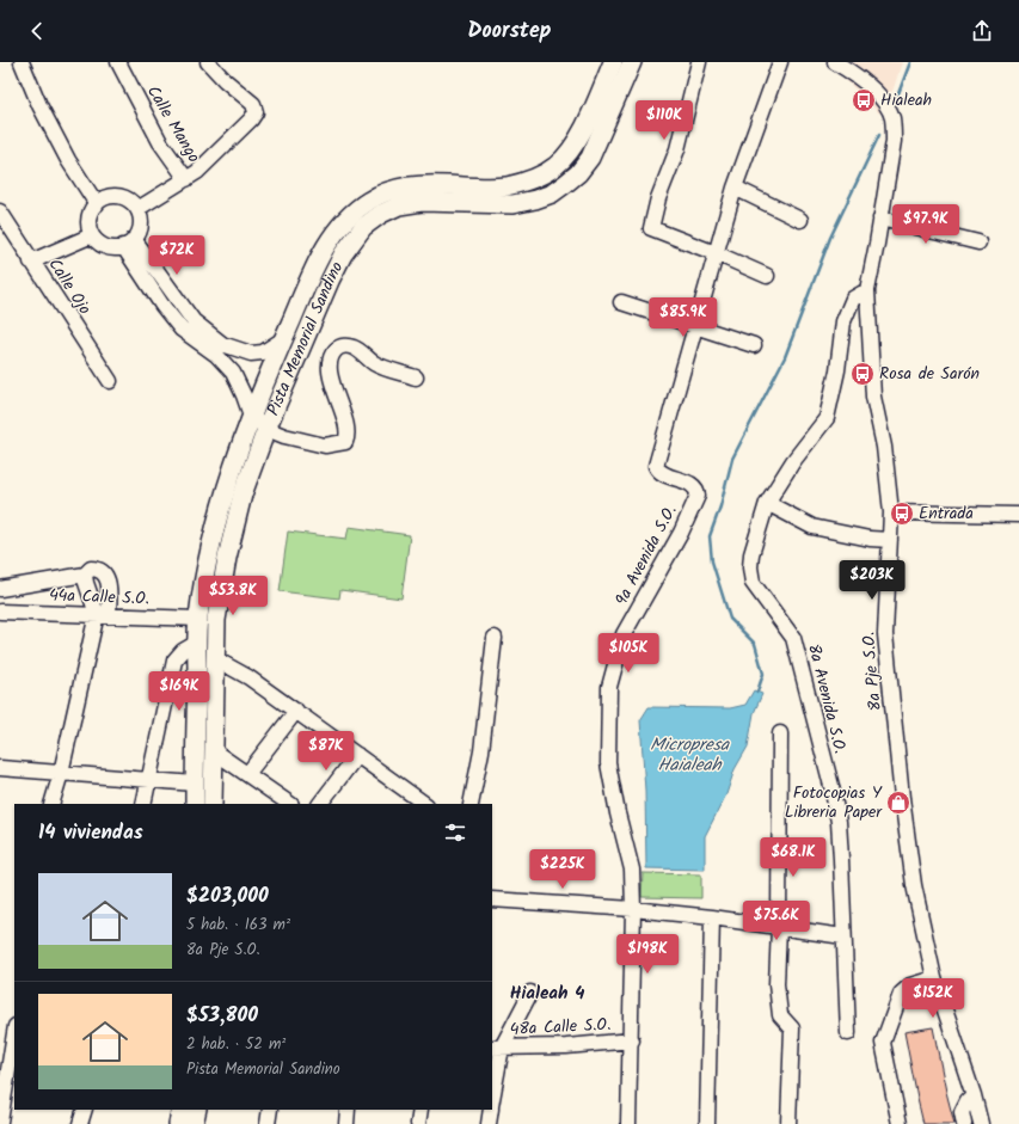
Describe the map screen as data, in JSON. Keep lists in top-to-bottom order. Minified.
{"streets":{"main road":["Pista Memorial Sandino"],"street":["Calle Mango","Calle Ojo","9a Avenida S.O.","44a Calle S.O.","8a Pje S.O.","8a Avenida S.O.","48a Calle S.O."]},"crossings":[["Pista Memorial Sandino","44a Calle S.O."],["8a Pje S.O.","8a Avenida S.O."]],"districts":["Hialeah 4"],"water":["Micropresa Haialeah"],"places":{"bus stop":["Hialeah","Rosa de Sarón","Entrada"],"shop":["Fotocopias Y Libreria Paper"]},"page":{"header":"Doorstep","price":["$110K","$97.9K","$72K","$85.9K","$203K","$53.8K","$105K","$169K","$87K","$68.1K","$225K","$75.6K","$198K","$152K"],"heading":"14 viviendas","list":[{"name":"$203,000","note":"5 hab. · 163 m² · 8a Pje S.O."},{"name":"$53,800","note":"2 hab. · 52 m² · Pista Memorial Sandino"}]}}
